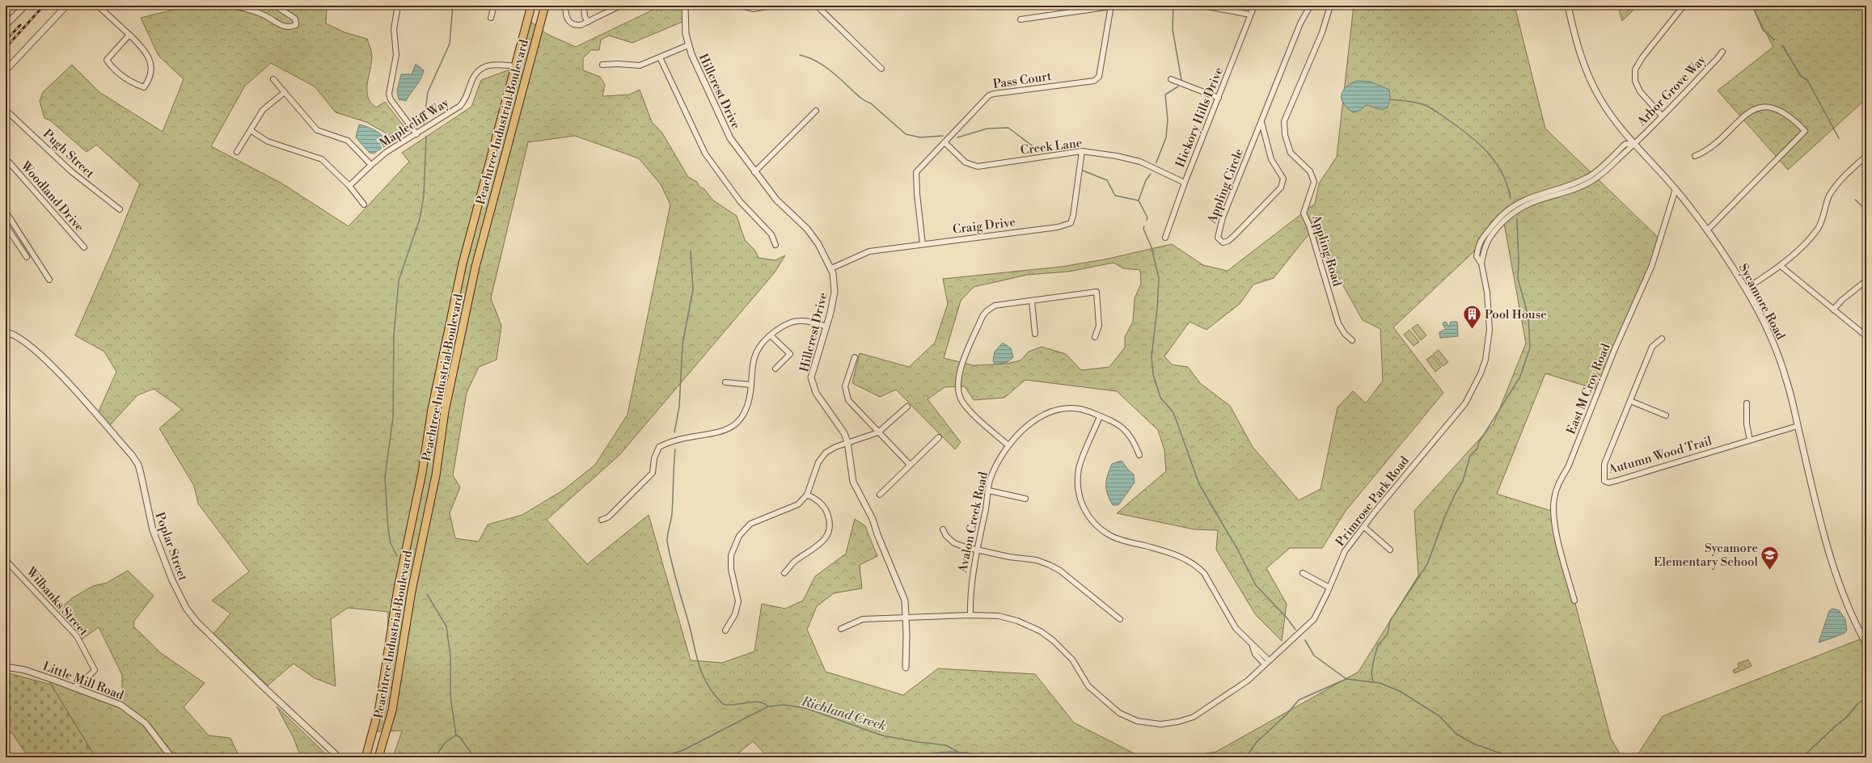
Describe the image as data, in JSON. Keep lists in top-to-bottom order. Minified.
{"streets":{"main road":["Peachtree Industrial Boulevard"],"street":["Pass Court","Arbor Grove Way","Hillcrest Drive","Hickory Hills Drive","Maplecliff Way","Creek Lane","Pugh Street","Appling Circle","Woodland Drive","Craig Drive","Appling Road","Sycamore Road","East M Croy Road","Autumn Wood Trail","Primrose Park Road","Avalon Creek Road","Poplar Street","Wilbanks Street","Little Mill Road"]},"crossings":[["Pass Court","Creek Lane"],["Pass Court","Craig Drive"],["Arbor Grove Way","Sycamore Road"],["Arbor Grove Way","Primrose Park Road"],["Hillcrest Drive","Craig Drive"],["Hillcrest Drive","Primrose Park Road"],["Hickory Hills Drive","Creek Lane"],["Peachtree Industrial Boulevard","Maplecliff Way"],["Creek Lane","Craig Drive"],["Sycamore Road","East M Croy Road"],["Sycamore Road","Autumn Wood Trail"],["Sycamore Road","Primrose Park Road"],["Primrose Park Road","Avalon Creek Road"],["Wilbanks Street","Little Mill Road"]],"water":["Richland Creek"],"places":{"building":["Pool House"],"school or university":["Sycamore Elementary School"]}}
